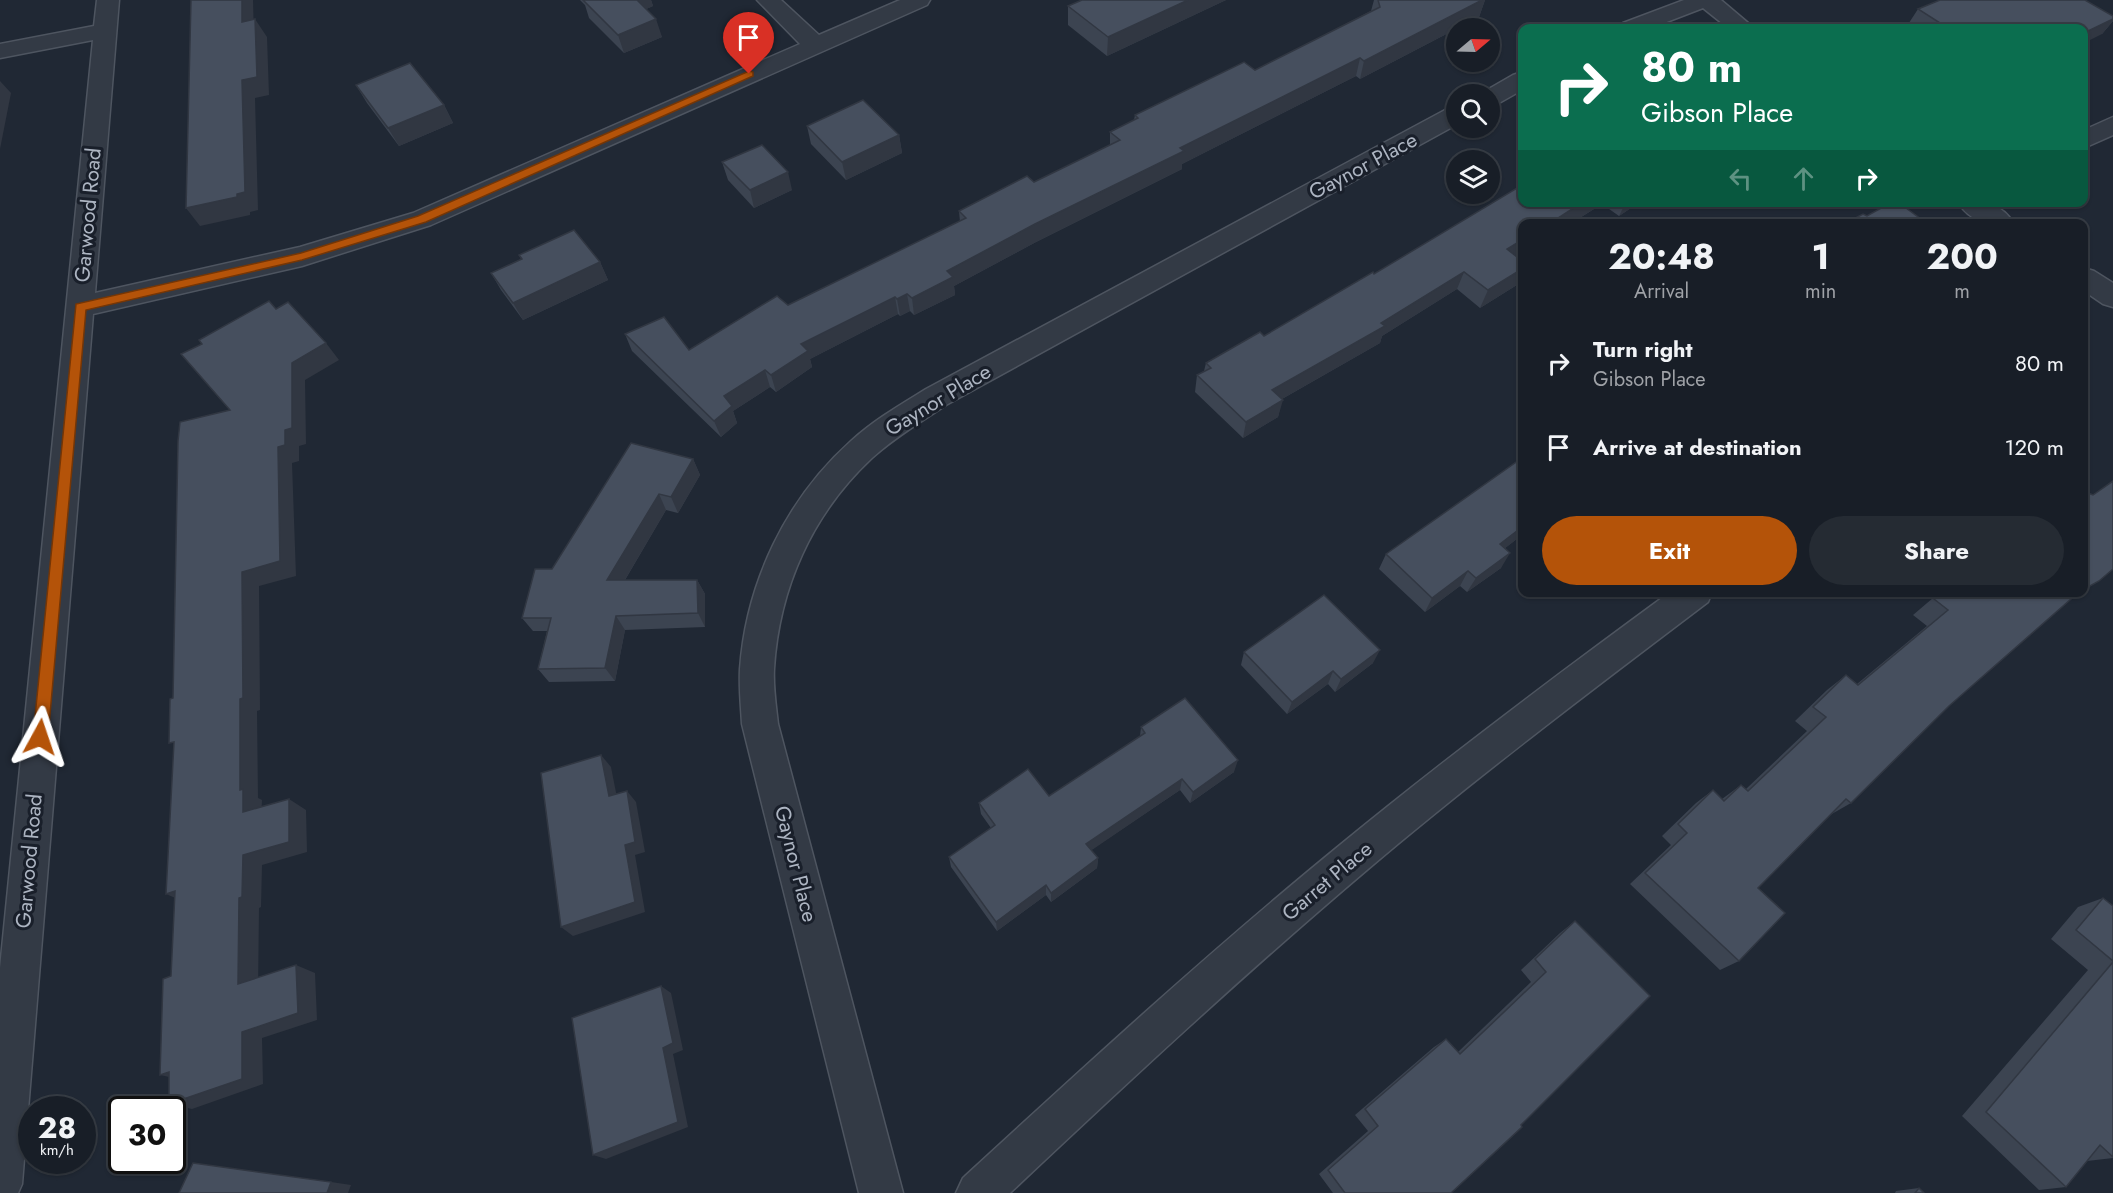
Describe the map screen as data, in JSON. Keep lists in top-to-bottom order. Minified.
{"streets":{"street":["Gaynor Place","Garwood Road","Garret Place"]},"north":"right","page":{"turn":["80 m","Gibson Place"],"eta":["20:48","Arrival","1","min","200","m"],"list":[{"name":"Turn right","note":"Gibson Place","value":"80 m"},{"name":"Arrive at destination","value":"120 m"}],"buttons":["Exit","Share"],"speed":"28 km/h","limit":"30"}}
